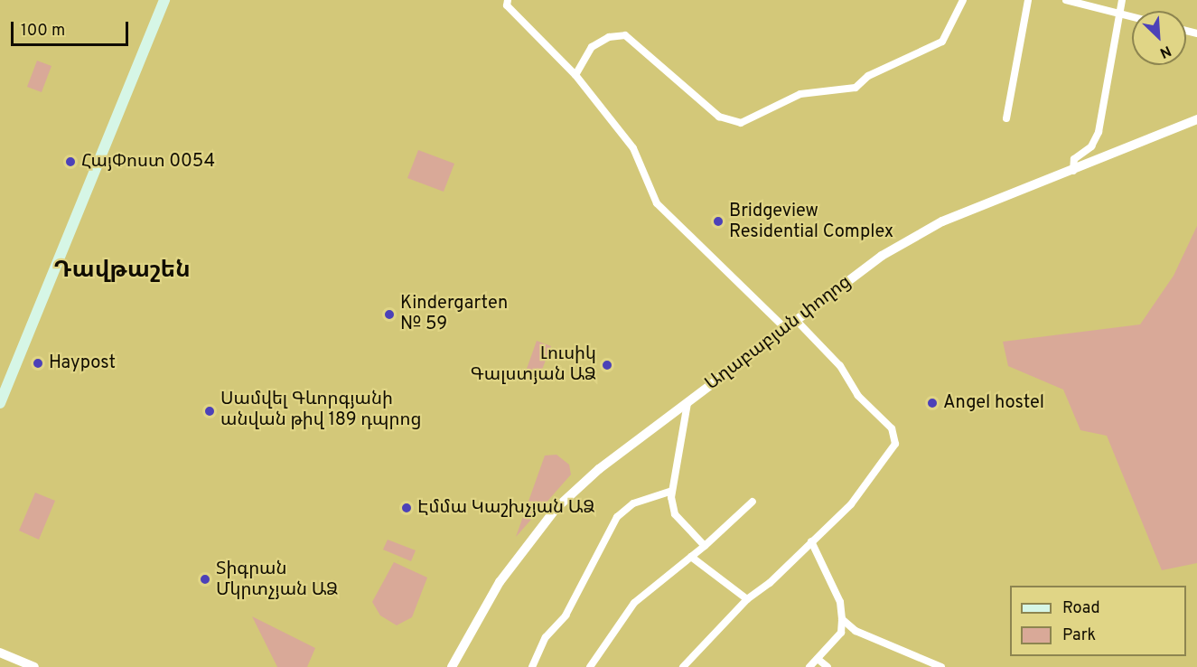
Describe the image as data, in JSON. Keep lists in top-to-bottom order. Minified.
{"streets":{"street":["Աղաբաբյան փողոց"]},"districts":["Դավթաշեն"],"places":["ՀայՓոստ 0054","Bridgeview Residential Complex","Kindergarten № 59","Haypost","Լուսիկ Գալստյան ԱՁ","Angel hostel","Սամվել Գևորգյանի անվան թիվ 189 դպրոց","Էմմա Կաշխչյան ԱՁ","Տիգրան Մկրտչյան ԱՁ"],"legend":["Road","Park"],"scale_bar":"100 m","north":"bottom right"}
